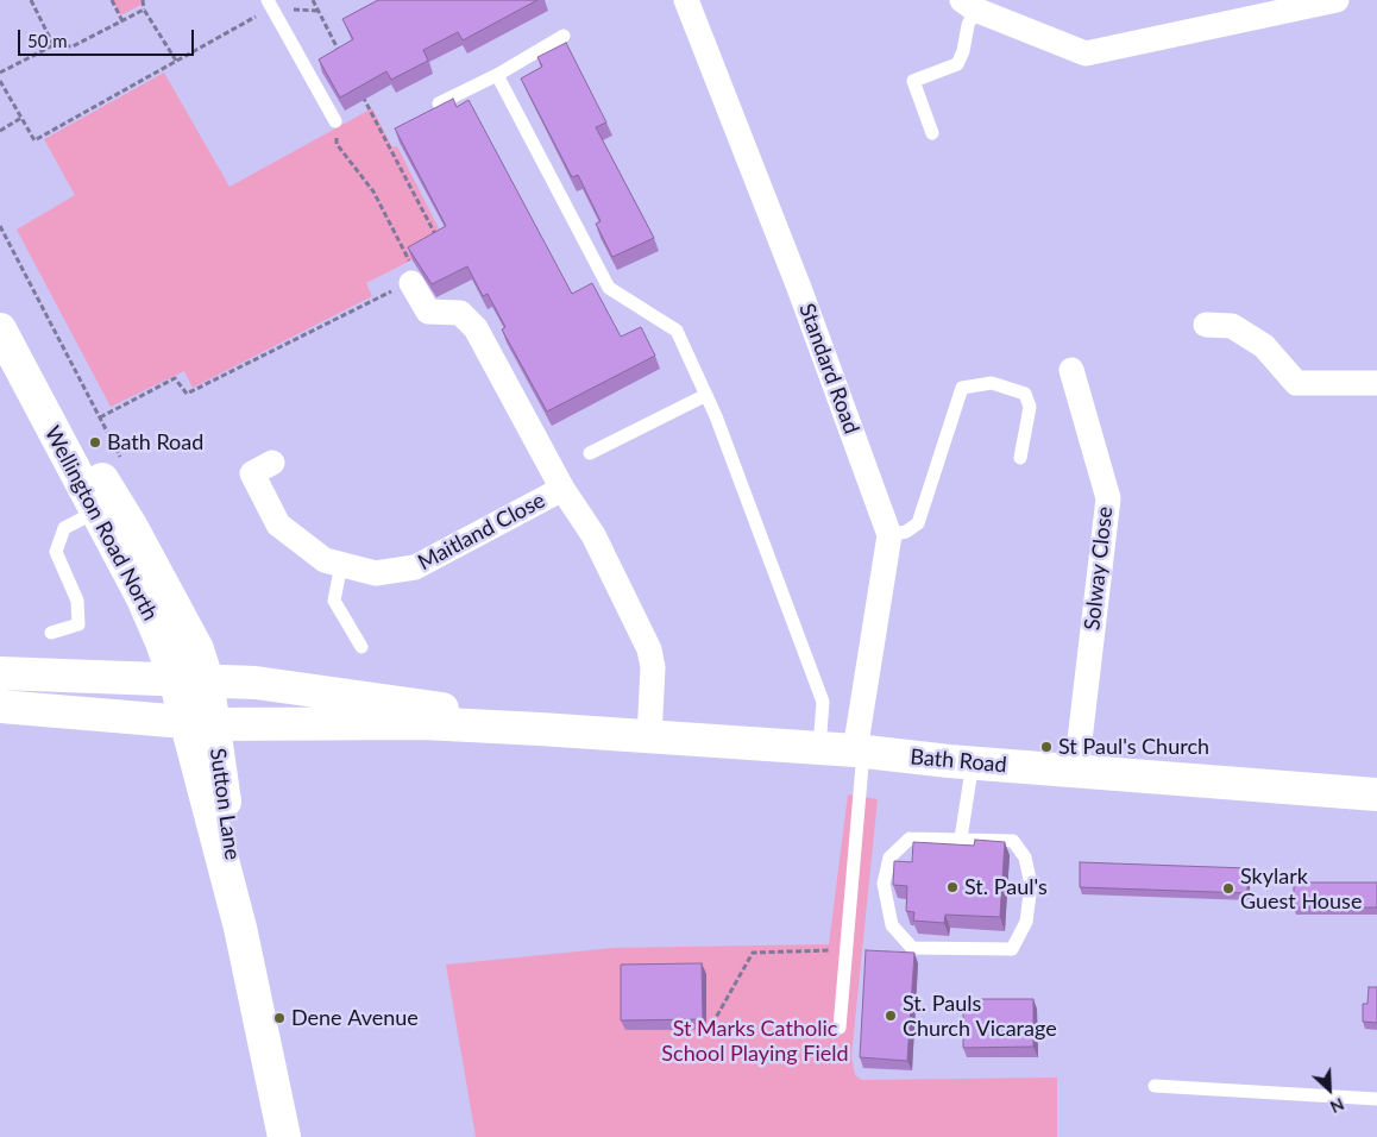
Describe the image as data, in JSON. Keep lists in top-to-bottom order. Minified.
{"streets":{"main road":["Wellington Road North","Bath Road","Sutton Lane"],"street":["Standard Road","Maitland Close","Solway Close"]},"crossings":[["Standard Road","Bath Road"],["Wellington Road North","Bath Road"],["Wellington Road North","Sutton Lane"],["Maitland Close","Bath Road"],["Solway Close","Bath Road"],["Bath Road","Sutton Lane"]],"parks":["St Marks Catholic School Playing Field"],"places":["Bath Road","St Paul's Church","St. Paul's","Skylark Guest House","St. Pauls Church Vicarage","Dene Avenue"],"scale_bar":"50 m","north":"bottom right"}
